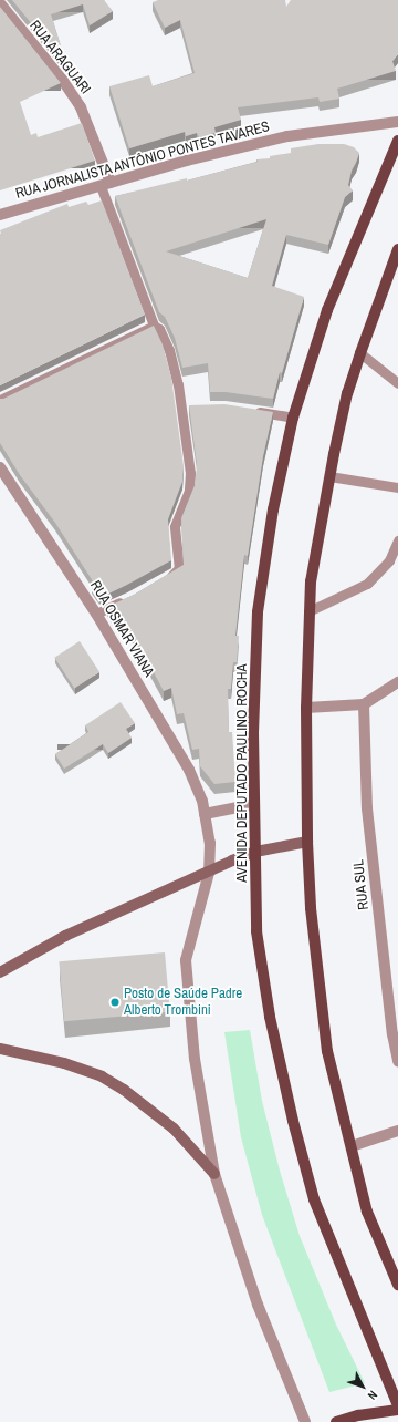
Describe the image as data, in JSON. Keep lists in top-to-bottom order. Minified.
{"streets":{"main road":["AVENIDA DEPUTADO PAULINO ROCHA"],"street":["RUA ARAGUARI","RUA JORNALISTA ANTÔNIO PONTES TAVARES","RUA OSMAR VIANA","RUA SUL"]},"crossings":[["RUA ARAGUARI","RUA JORNALISTA ANTÔNIO PONTES TAVARES"]],"places":["Posto de Saúde Padre Alberto Trombini"],"north":"bottom right"}
